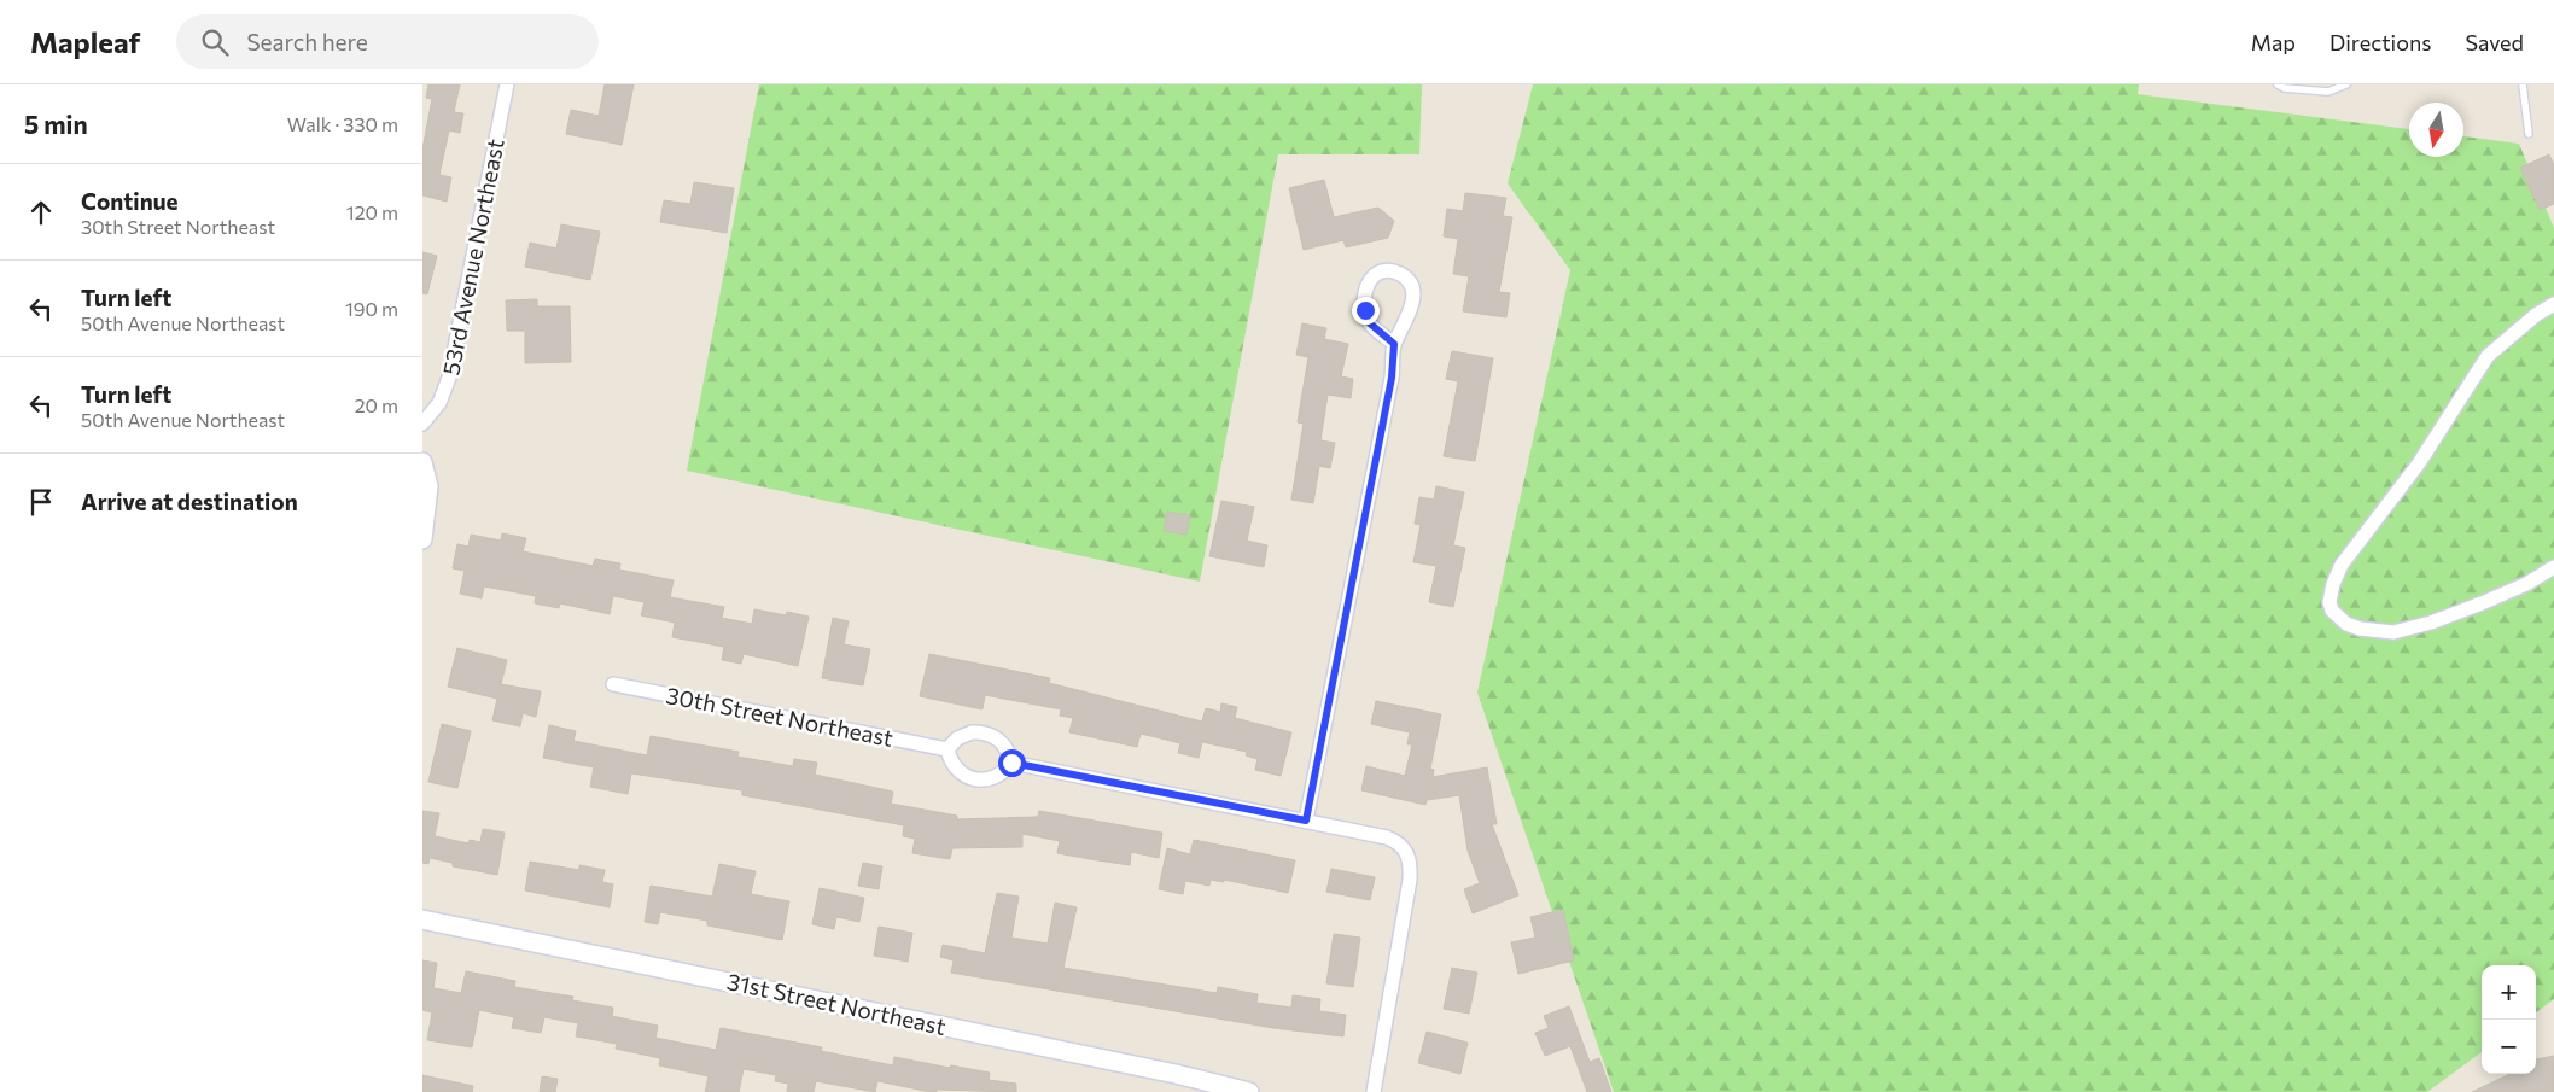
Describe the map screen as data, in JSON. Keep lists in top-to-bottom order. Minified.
{"streets":{"street":["53rd Avenue Northeast","30th Street Northeast","31st Street Northeast"]},"north":"bottom","page":{"header":"Mapleaf","search":"Search here","nav":["Map","Directions","Saved"],"heading":["5 min","Walk · 330 m"],"list":[["Continue","30th Street Northeast","120 m"],["Turn left","50th Avenue Northeast","190 m"],["Turn left","50th Avenue Northeast","20 m"],"Arrive at destination"],"map_buttons":["+","−"]}}
